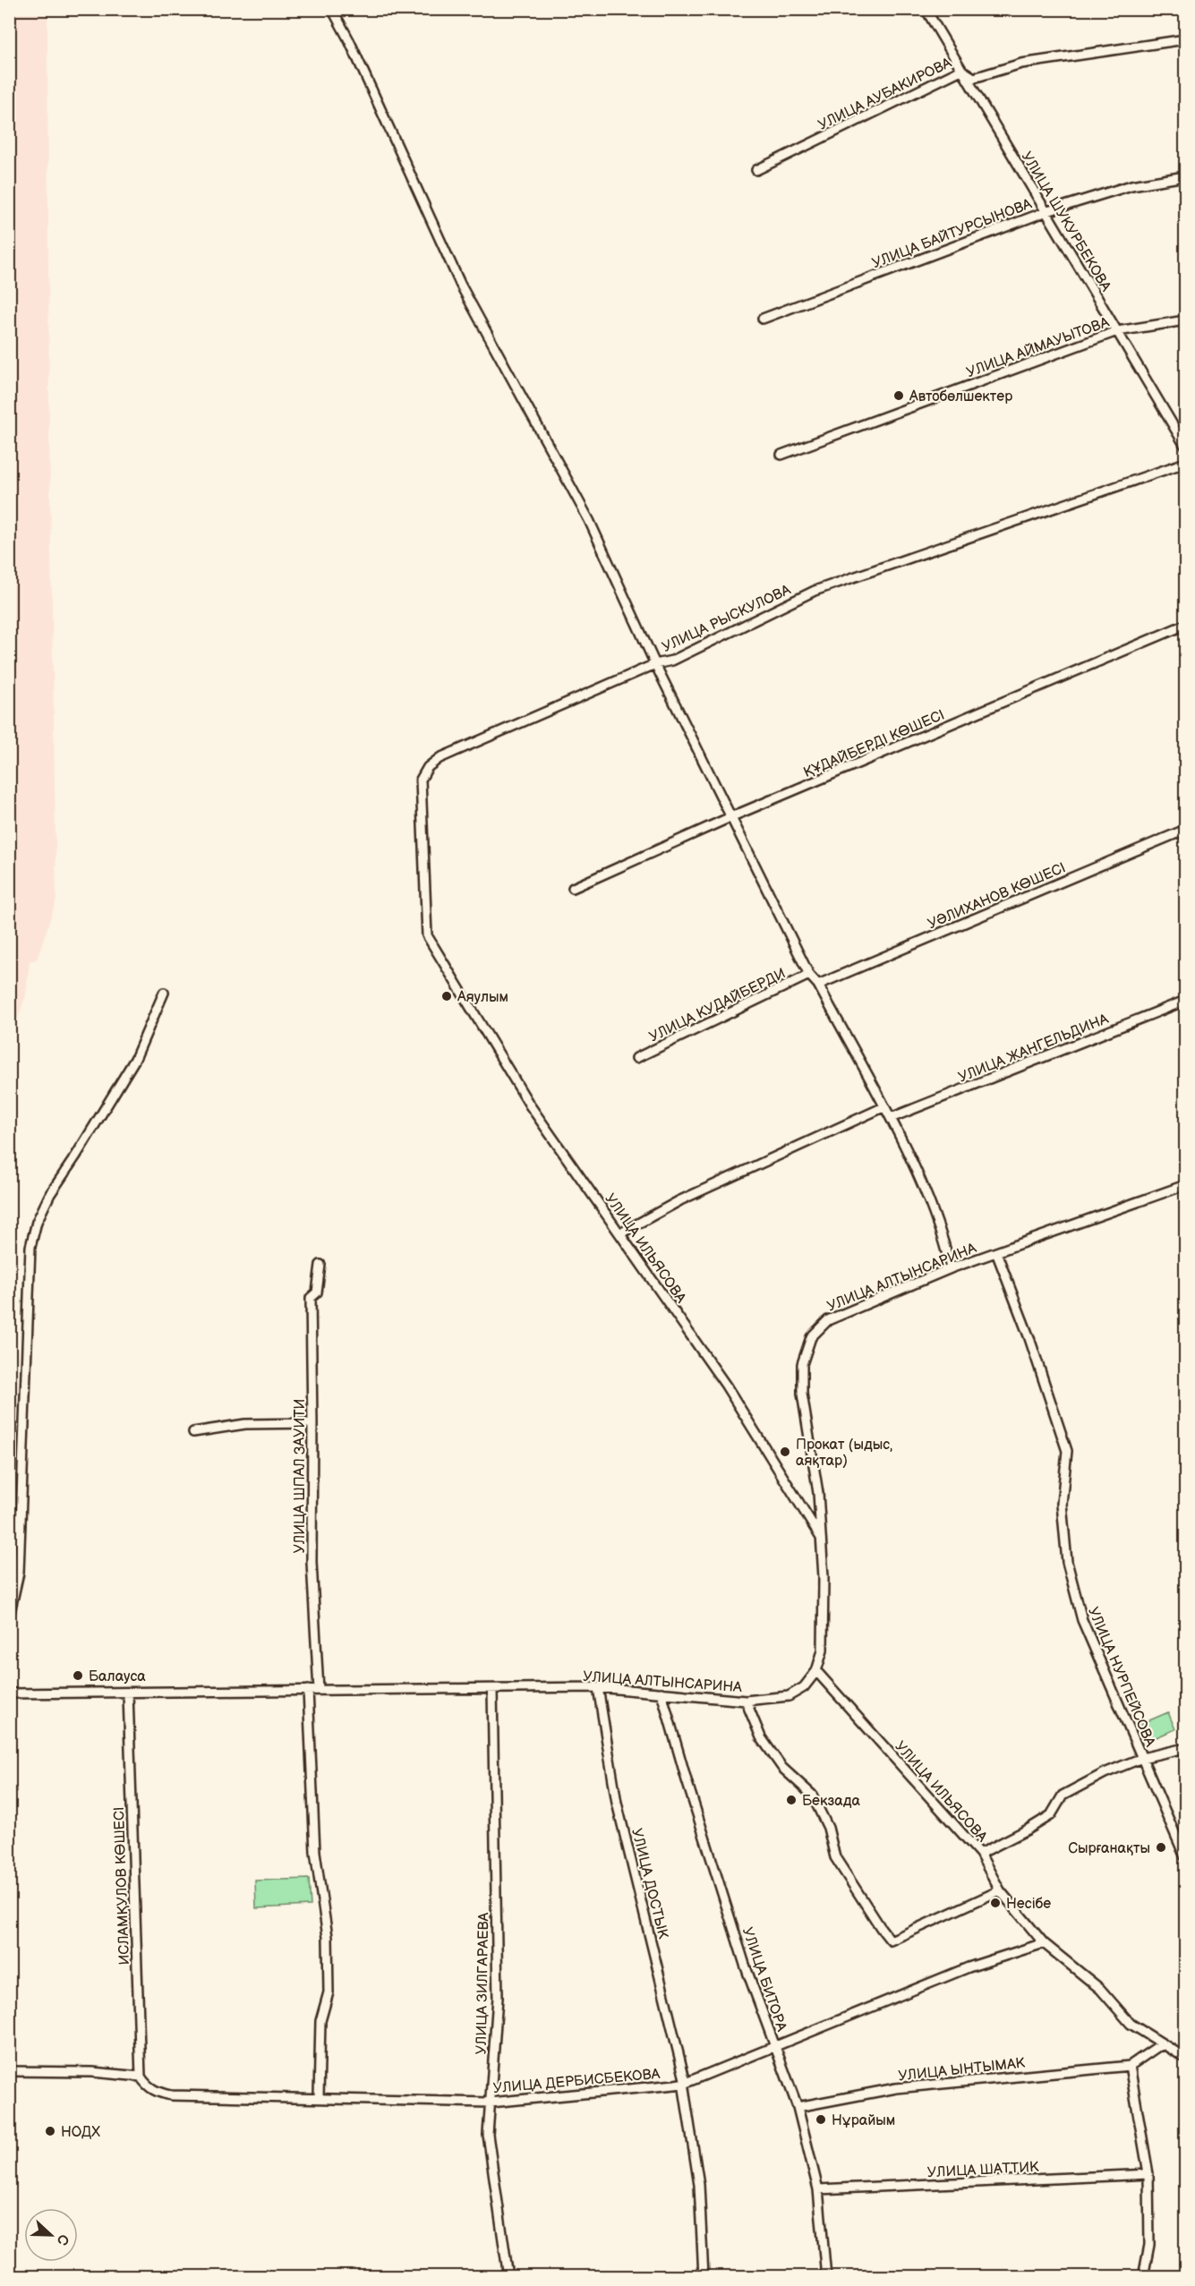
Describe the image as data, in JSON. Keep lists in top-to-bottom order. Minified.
{"streets":{"street":["УЛИЦА АУБАКИРОВА","УЛИЦА ШУКУРБЕКОВА","УЛИЦА БАЙТУРСЫНОВА","УЛИЦА АЙМАУЫТОВА","УЛИЦА РЫСКУЛОВА","ҚҰДАЙБЕРДІ КӨШЕСІ","УӘЛИХАНОВ КӨШЕСІ","УЛИЦА КУДАЙБЕРДИ","УЛИЦА ЖАНГЕЛЬДИНА","УЛИЦА ИЛЬЯСОВА","УЛИЦА АЛТЫНСАРИНА","УЛИЦА ШПАЛ ЗАУИТИ","УЛИЦА НУРПЕЙСОВА","УЛИЦА ДОСТЫК","ИСЛАМҚУЛОВ КӨШЕСІ","УЛИЦА БИТОРА","УЛИЦА ЗИЛГАРАЕВА","УЛИЦА ЫНТЫМАК","УЛИЦА ДЕРБИСБЕКОВА","УЛИЦА ШАТТИК"]},"crossings":[["УЛИЦА АУБАКИРОВА","УЛИЦА ШУКУРБЕКОВА"],["УЛИЦА ШУКУРБЕКОВА","УЛИЦА БАЙТУРСЫНОВА"],["УЛИЦА ШУКУРБЕКОВА","УЛИЦА АЙМАУЫТОВА"],["УЛИЦА РЫСКУЛОВА","УЛИЦА ИЛЬЯСОВА"],["УЛИЦА ИЛЬЯСОВА","УЛИЦА АЛТЫНСАРИНА"],["УЛИЦА ИЛЬЯСОВА","УЛИЦА ДЕРБИСБЕКОВА"],["УЛИЦА АЛТЫНСАРИНА","УЛИЦА ШПАЛ ЗАУИТИ"],["УЛИЦА АЛТЫНСАРИНА","УЛИЦА НУРПЕЙСОВА"],["УЛИЦА АЛТЫНСАРИНА","УЛИЦА ДОСТЫК"],["УЛИЦА АЛТЫНСАРИНА","ИСЛАМҚУЛОВ КӨШЕСІ"],["УЛИЦА АЛТЫНСАРИНА","УЛИЦА БИТОРА"],["УЛИЦА АЛТЫНСАРИНА","УЛИЦА ЗИЛГАРАЕВА"],["УЛИЦА ДОСТЫК","УЛИЦА ДЕРБИСБЕКОВА"],["ИСЛАМҚУЛОВ КӨШЕСІ","УЛИЦА ДЕРБИСБЕКОВА"],["УЛИЦА БИТОРА","УЛИЦА ЫНТЫМАК"],["УЛИЦА БИТОРА","УЛИЦА ДЕРБИСБЕКОВА"],["УЛИЦА БИТОРА","УЛИЦА ШАТТИК"],["УЛИЦА ЗИЛГАРАЕВА","УЛИЦА ДЕРБИСБЕКОВА"]],"places":["Автобөлшектер","Аяулым","Прокат (ыдыс, аяқтар)","Балауса","Бекзада","Сырғанақты","Несібе","Нұрайым","НОДХ"],"north":"right"}
